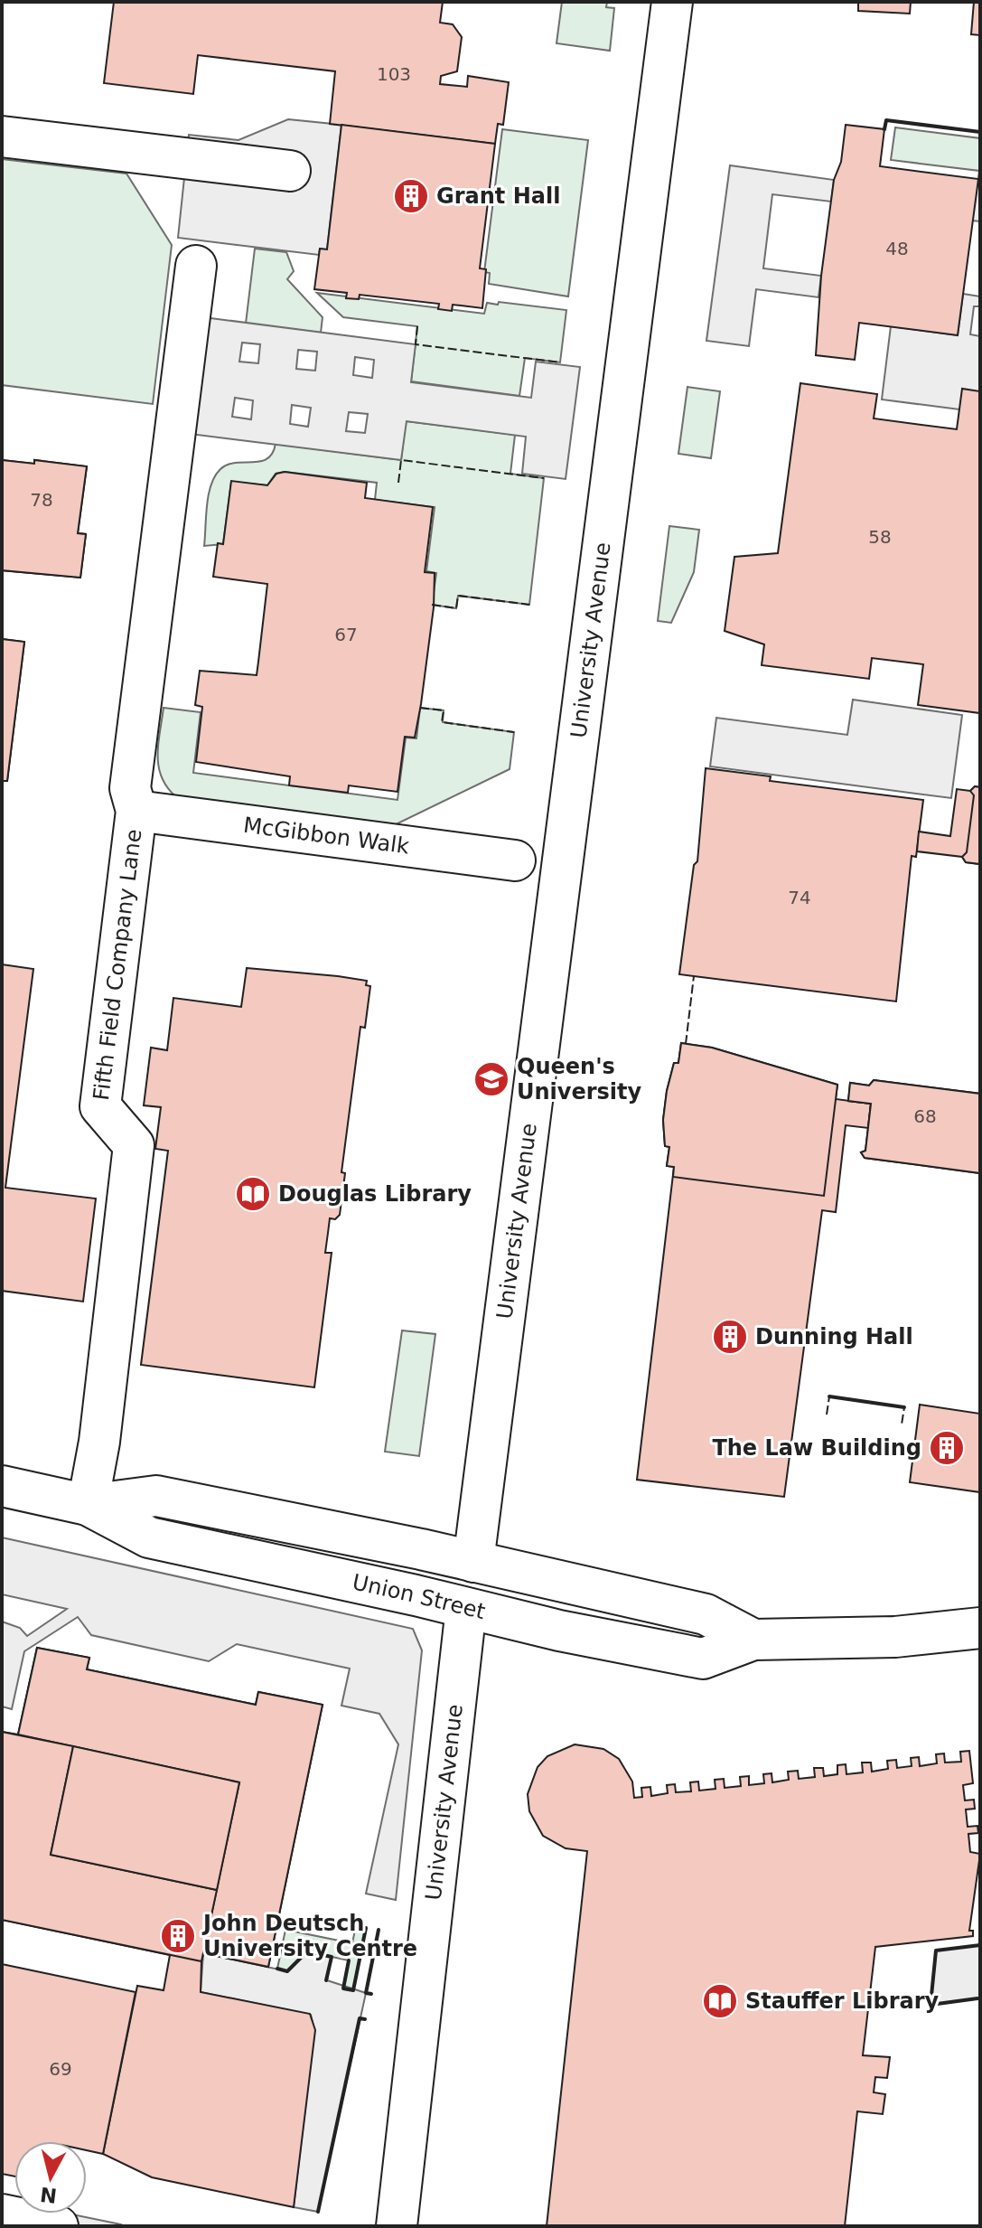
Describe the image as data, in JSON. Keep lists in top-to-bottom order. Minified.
{"streets":{"main road":["University Avenue","McGibbon Walk","Fifth Field Company Lane","Union Street"]},"crossings":[["University Avenue","Union Street"],["McGibbon Walk","Fifth Field Company Lane"],["Fifth Field Company Lane","Union Street"]],"places":{"building":["Grant Hall","Dunning Hall","The Law Building","John Deutsch University Centre"],"school or university":["Queen's University"],"library":["Douglas Library","Stauffer Library"]},"house_numbers":["103","48","78","58","67","74","68","69"],"north":"bottom"}
